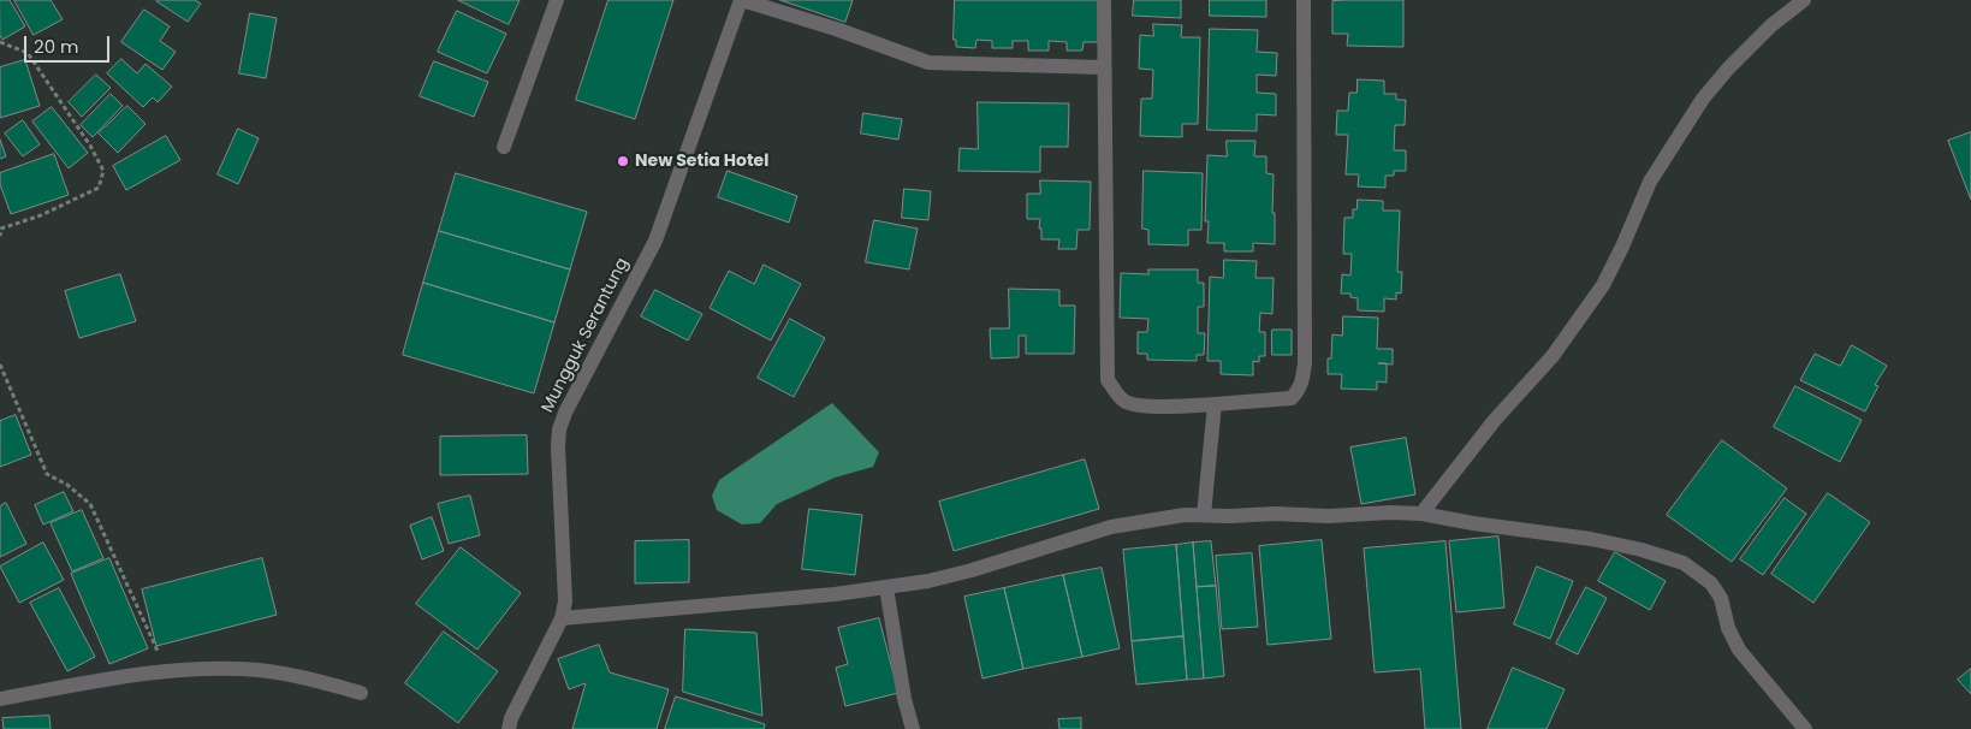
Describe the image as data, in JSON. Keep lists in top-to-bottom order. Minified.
{"streets":{"street":["Mungguk Serantung"]},"places":["New Setia Hotel"],"scale_bar":"20 m"}
